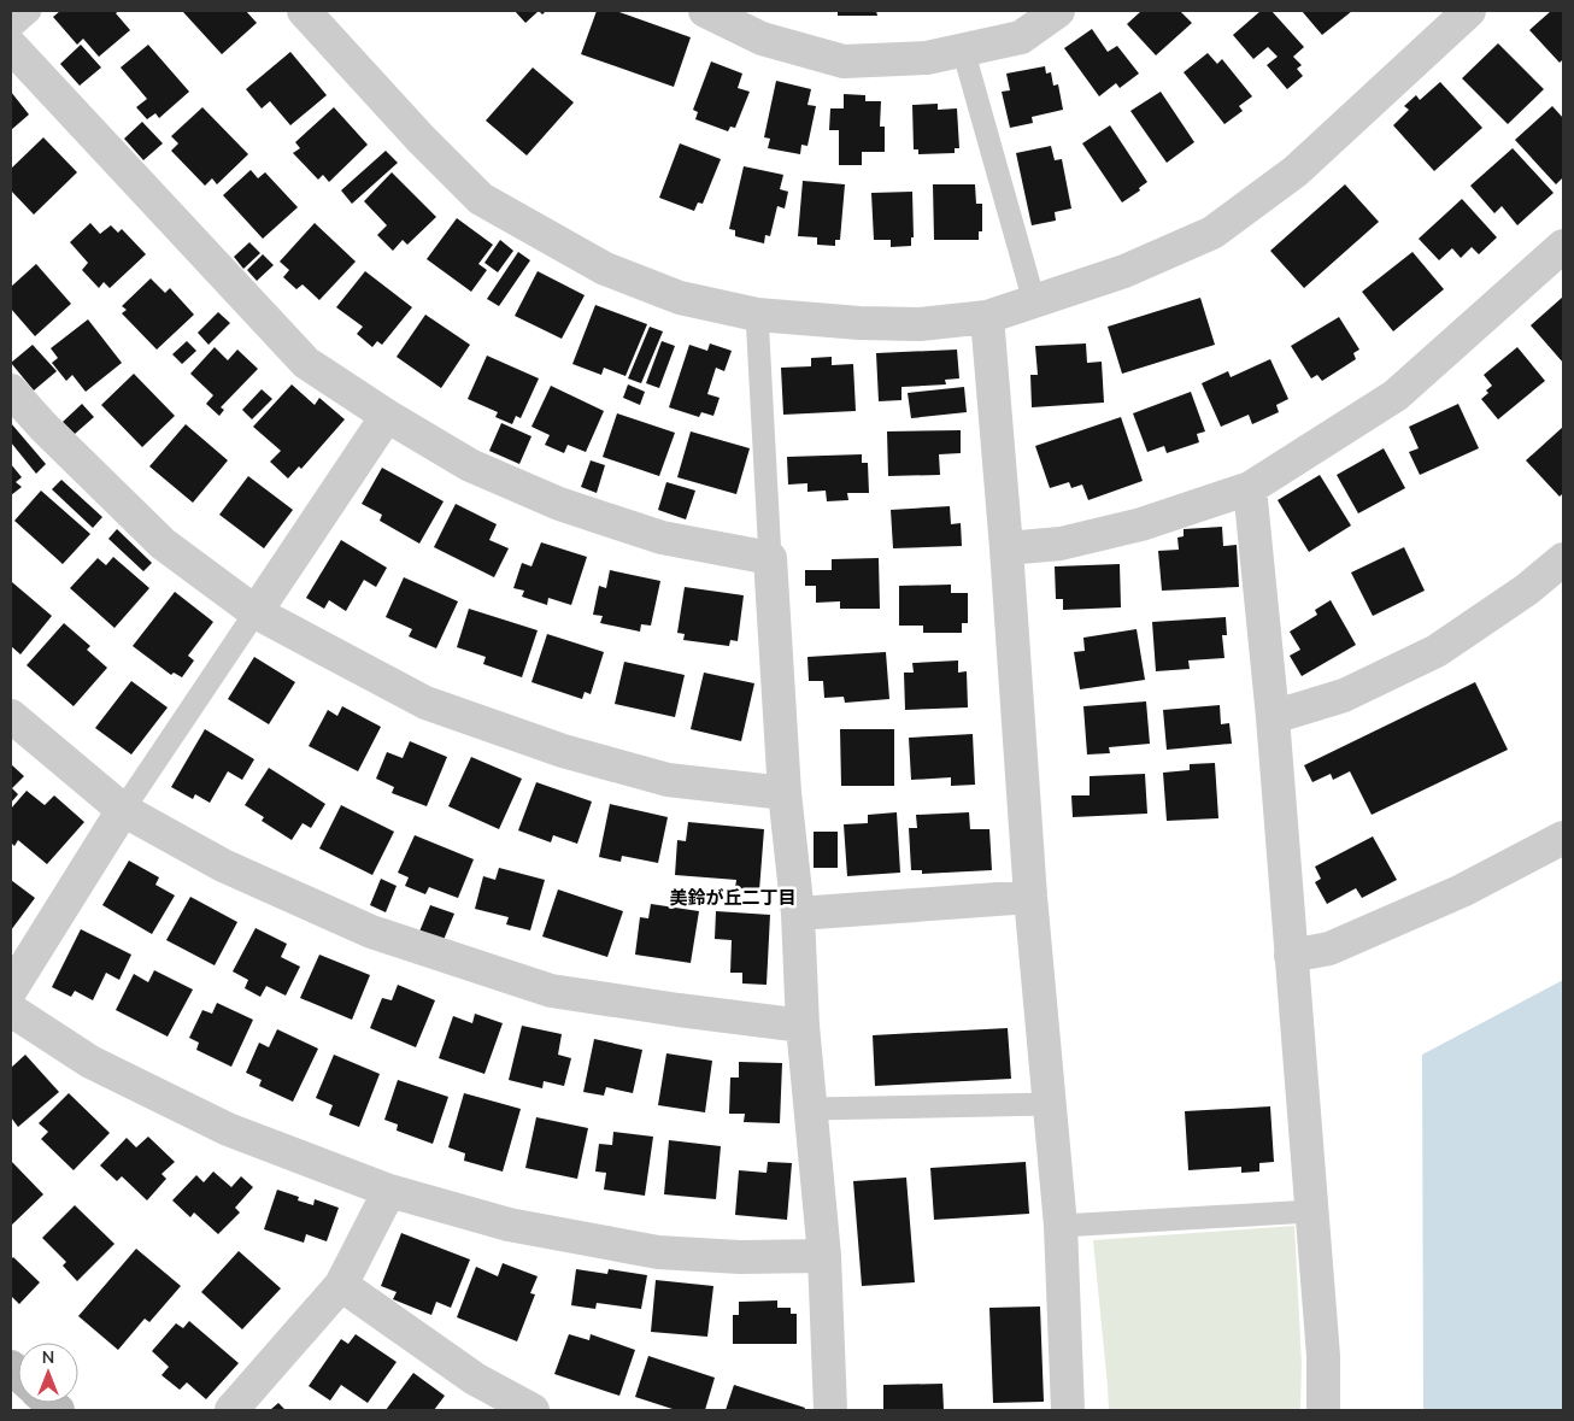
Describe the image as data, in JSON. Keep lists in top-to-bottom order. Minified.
{"districts":["美鈴が丘二丁目"],"north":"top"}
